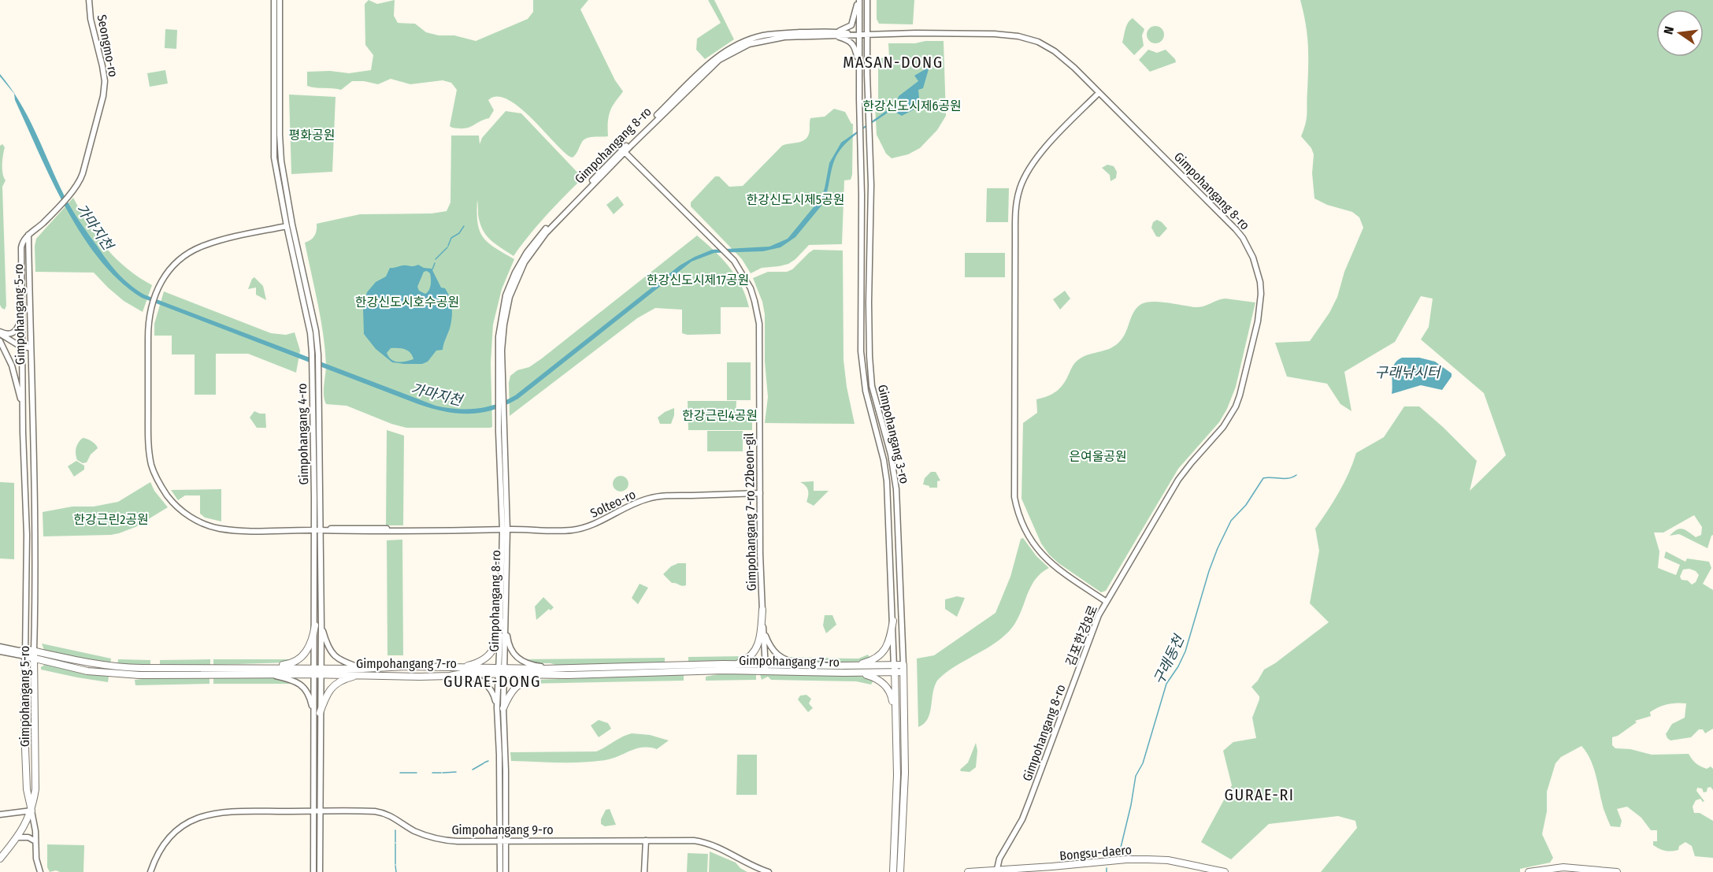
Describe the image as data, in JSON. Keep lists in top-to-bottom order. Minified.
{"streets":{"main road":["Gimpohangang 5-ro","Gimpohangang 3-ro","Gimpohangang 7-ro","Bongsu-daero"],"street":["Seongmo-ro","Gimpohangang 8-ro","Gimpohangang 4-ro","Solteo-ro","Gimpohangang 7-ro 22beon-gil","Gimpohangang 9-ro"]},"crossings":[["Seongmo-ro","Gimpohangang 5-ro"],["Gimpohangang 8-ro","Gimpohangang 3-ro"],["Gimpohangang 8-ro","Solteo-ro"],["Gimpohangang 8-ro","Gimpohangang 7-ro 22beon-gil"],["Gimpohangang 8-ro","Gimpohangang 7-ro"],["Gimpohangang 8-ro","Gimpohangang 9-ro"],["Gimpohangang 8-ro","Bongsu-daero"],["Gimpohangang 5-ro","Gimpohangang 7-ro"],["Gimpohangang 4-ro","Solteo-ro"],["Gimpohangang 4-ro","Gimpohangang 7-ro"],["Gimpohangang 4-ro","Gimpohangang 9-ro"],["Gimpohangang 3-ro","Gimpohangang 7-ro"],["Solteo-ro","Gimpohangang 7-ro 22beon-gil"],["Gimpohangang 7-ro 22beon-gil","Gimpohangang 7-ro"]],"districts":["MASAN-DONG","GURAE-DONG","GURAE-RI"],"water":["가마지천","구래낚시터","구래동천"],"parks":["한강신도시제6공원","평화공원","한강신도시제5공원","한강신도시제17공원","한강신도시호수공원","한강근린4공원","은여울공원","한강근린2공원"],"north":"left"}
